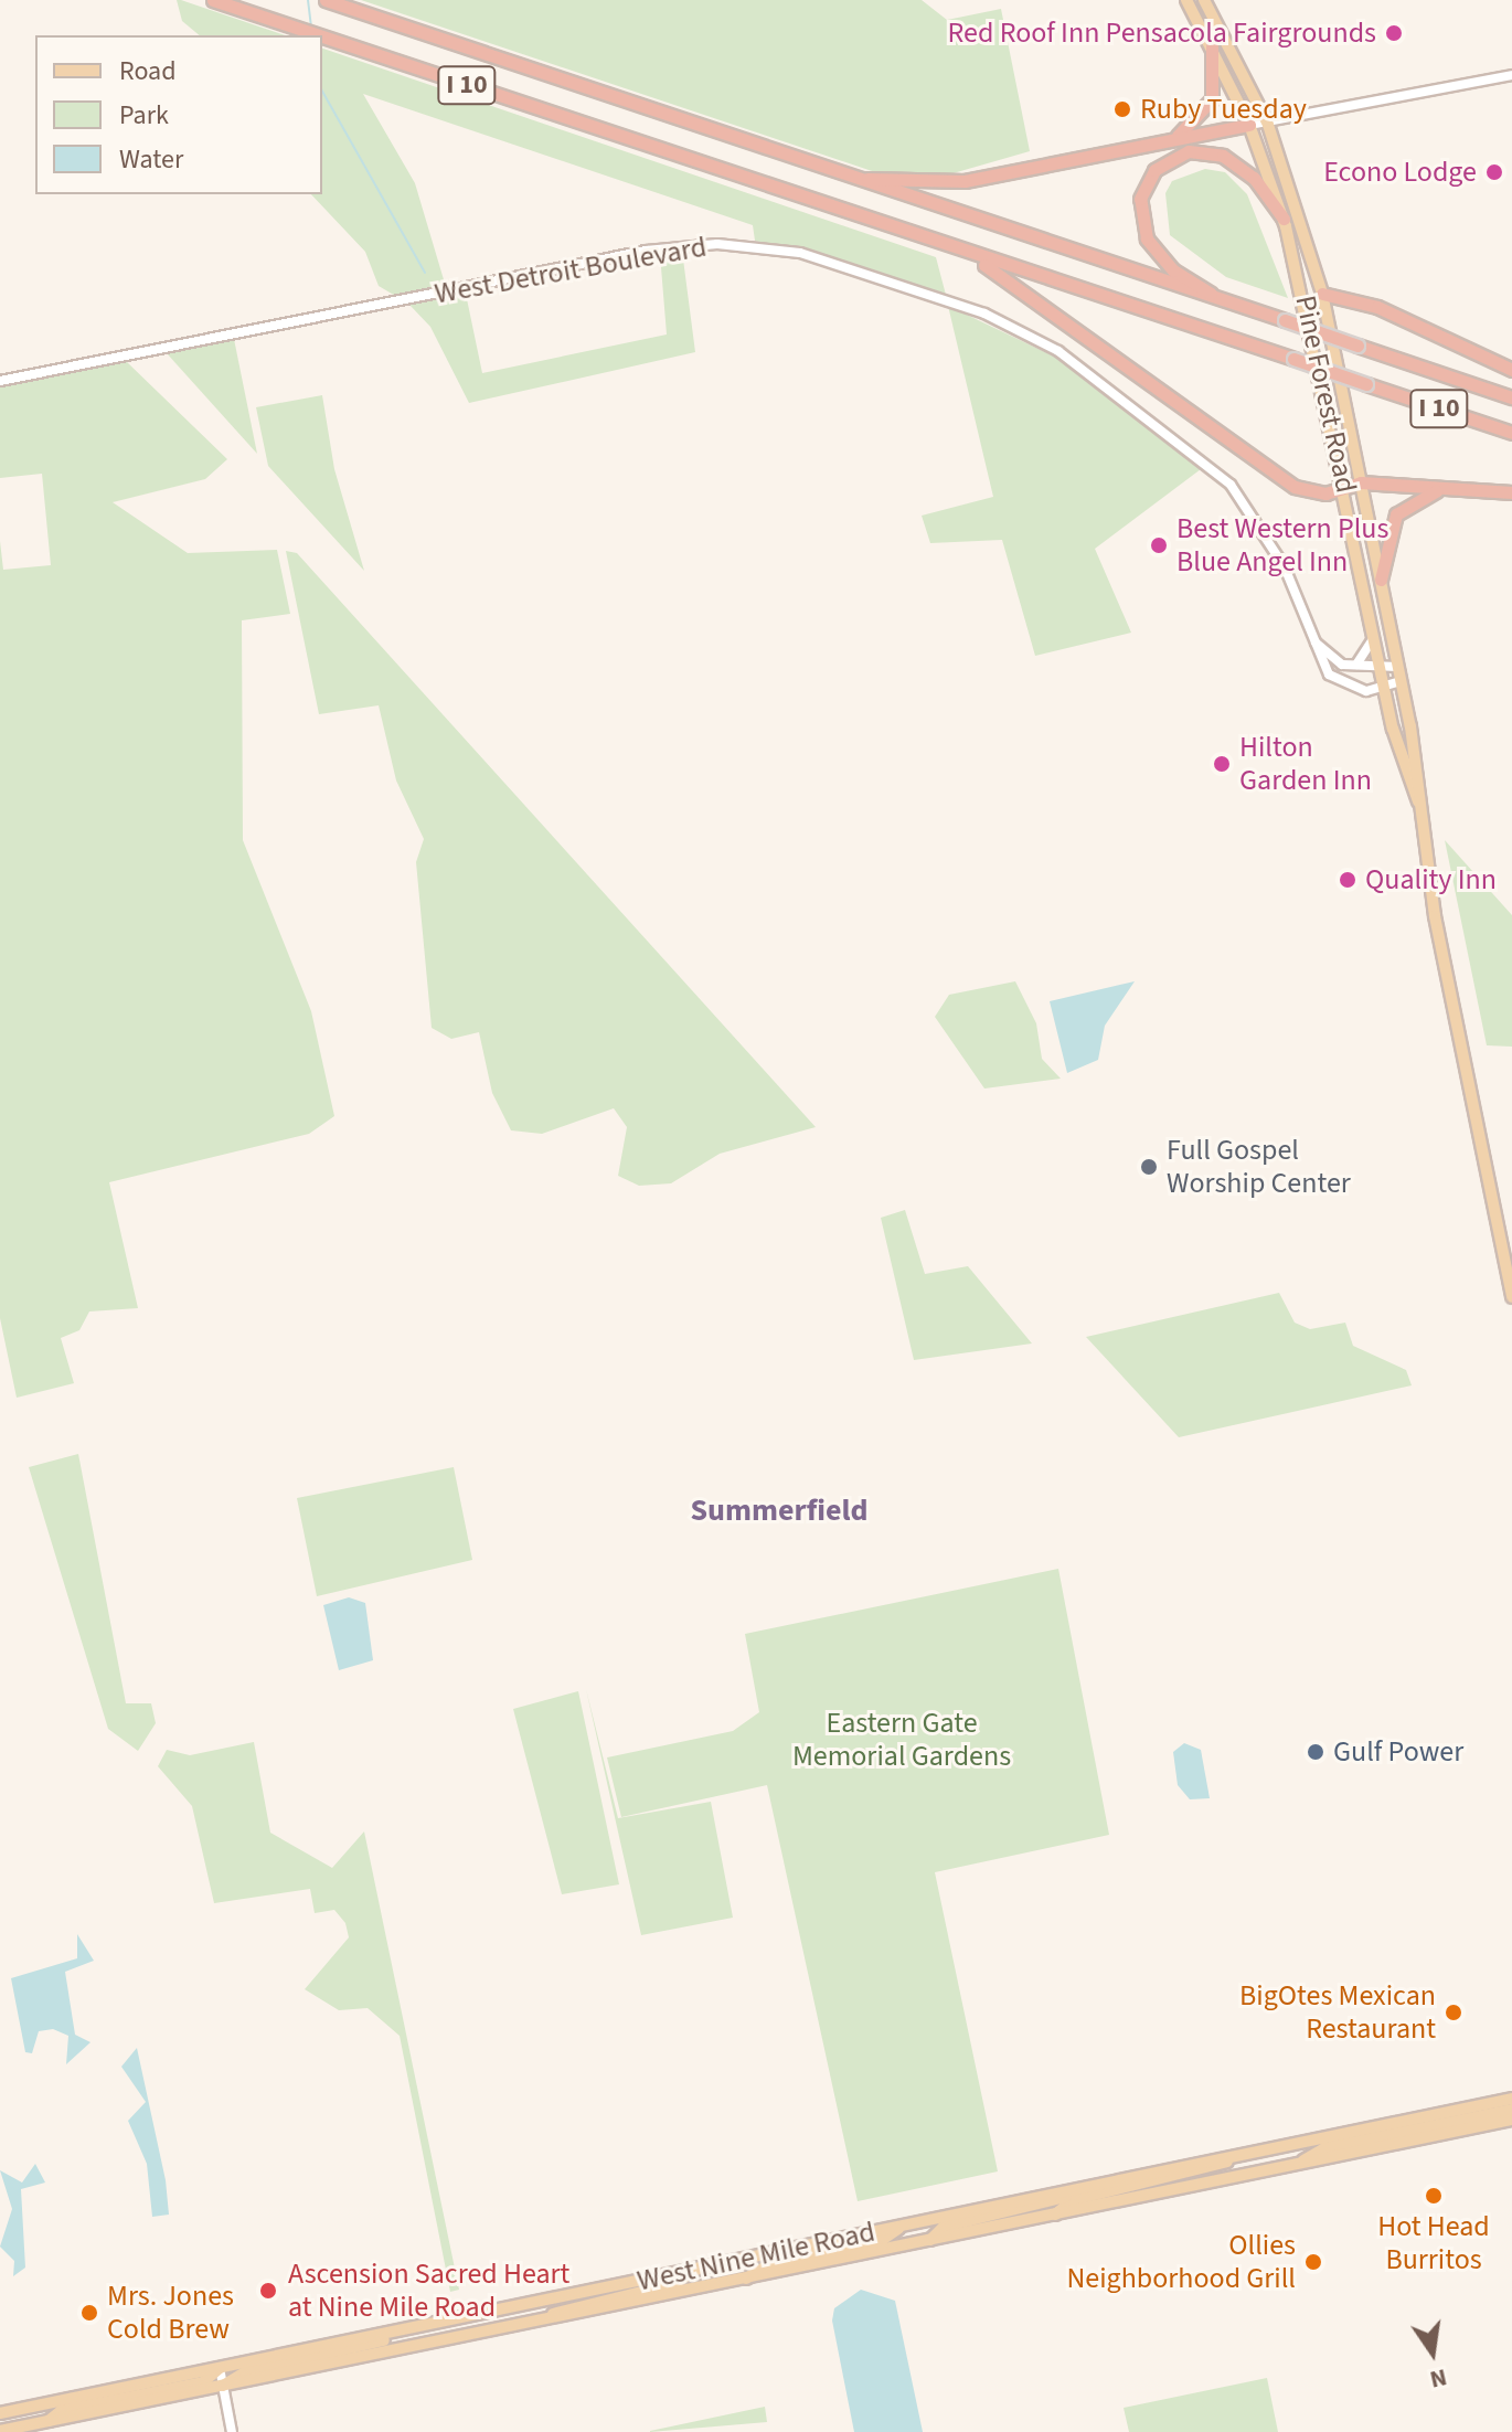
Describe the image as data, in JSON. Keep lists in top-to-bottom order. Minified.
{"streets":{"highway":["I 10"],"main road":["Pine Forest Road","West Nine Mile Road"],"street":["West Detroit Boulevard"]},"crossings":[["West Detroit Boulevard","Pine Forest Road"]],"districts":["Summerfield"],"parks":["Eastern Gate Memorial Gardens"],"places":["Red Roof Inn Pensacola Fairgrounds","Ruby Tuesday","Econo Lodge","Best Western Plus Blue Angel Inn","Hilton Garden Inn","Quality Inn","Full Gospel Worship Center","Gulf Power","BigOtes Mexican Restaurant","Hot Head Burritos","Ollies Neighborhood Grill","Ascension Sacred Heart at Nine Mile Road","Mrs. Jones Cold Brew"],"legend":["Road","Park","Water"],"north":"bottom"}
